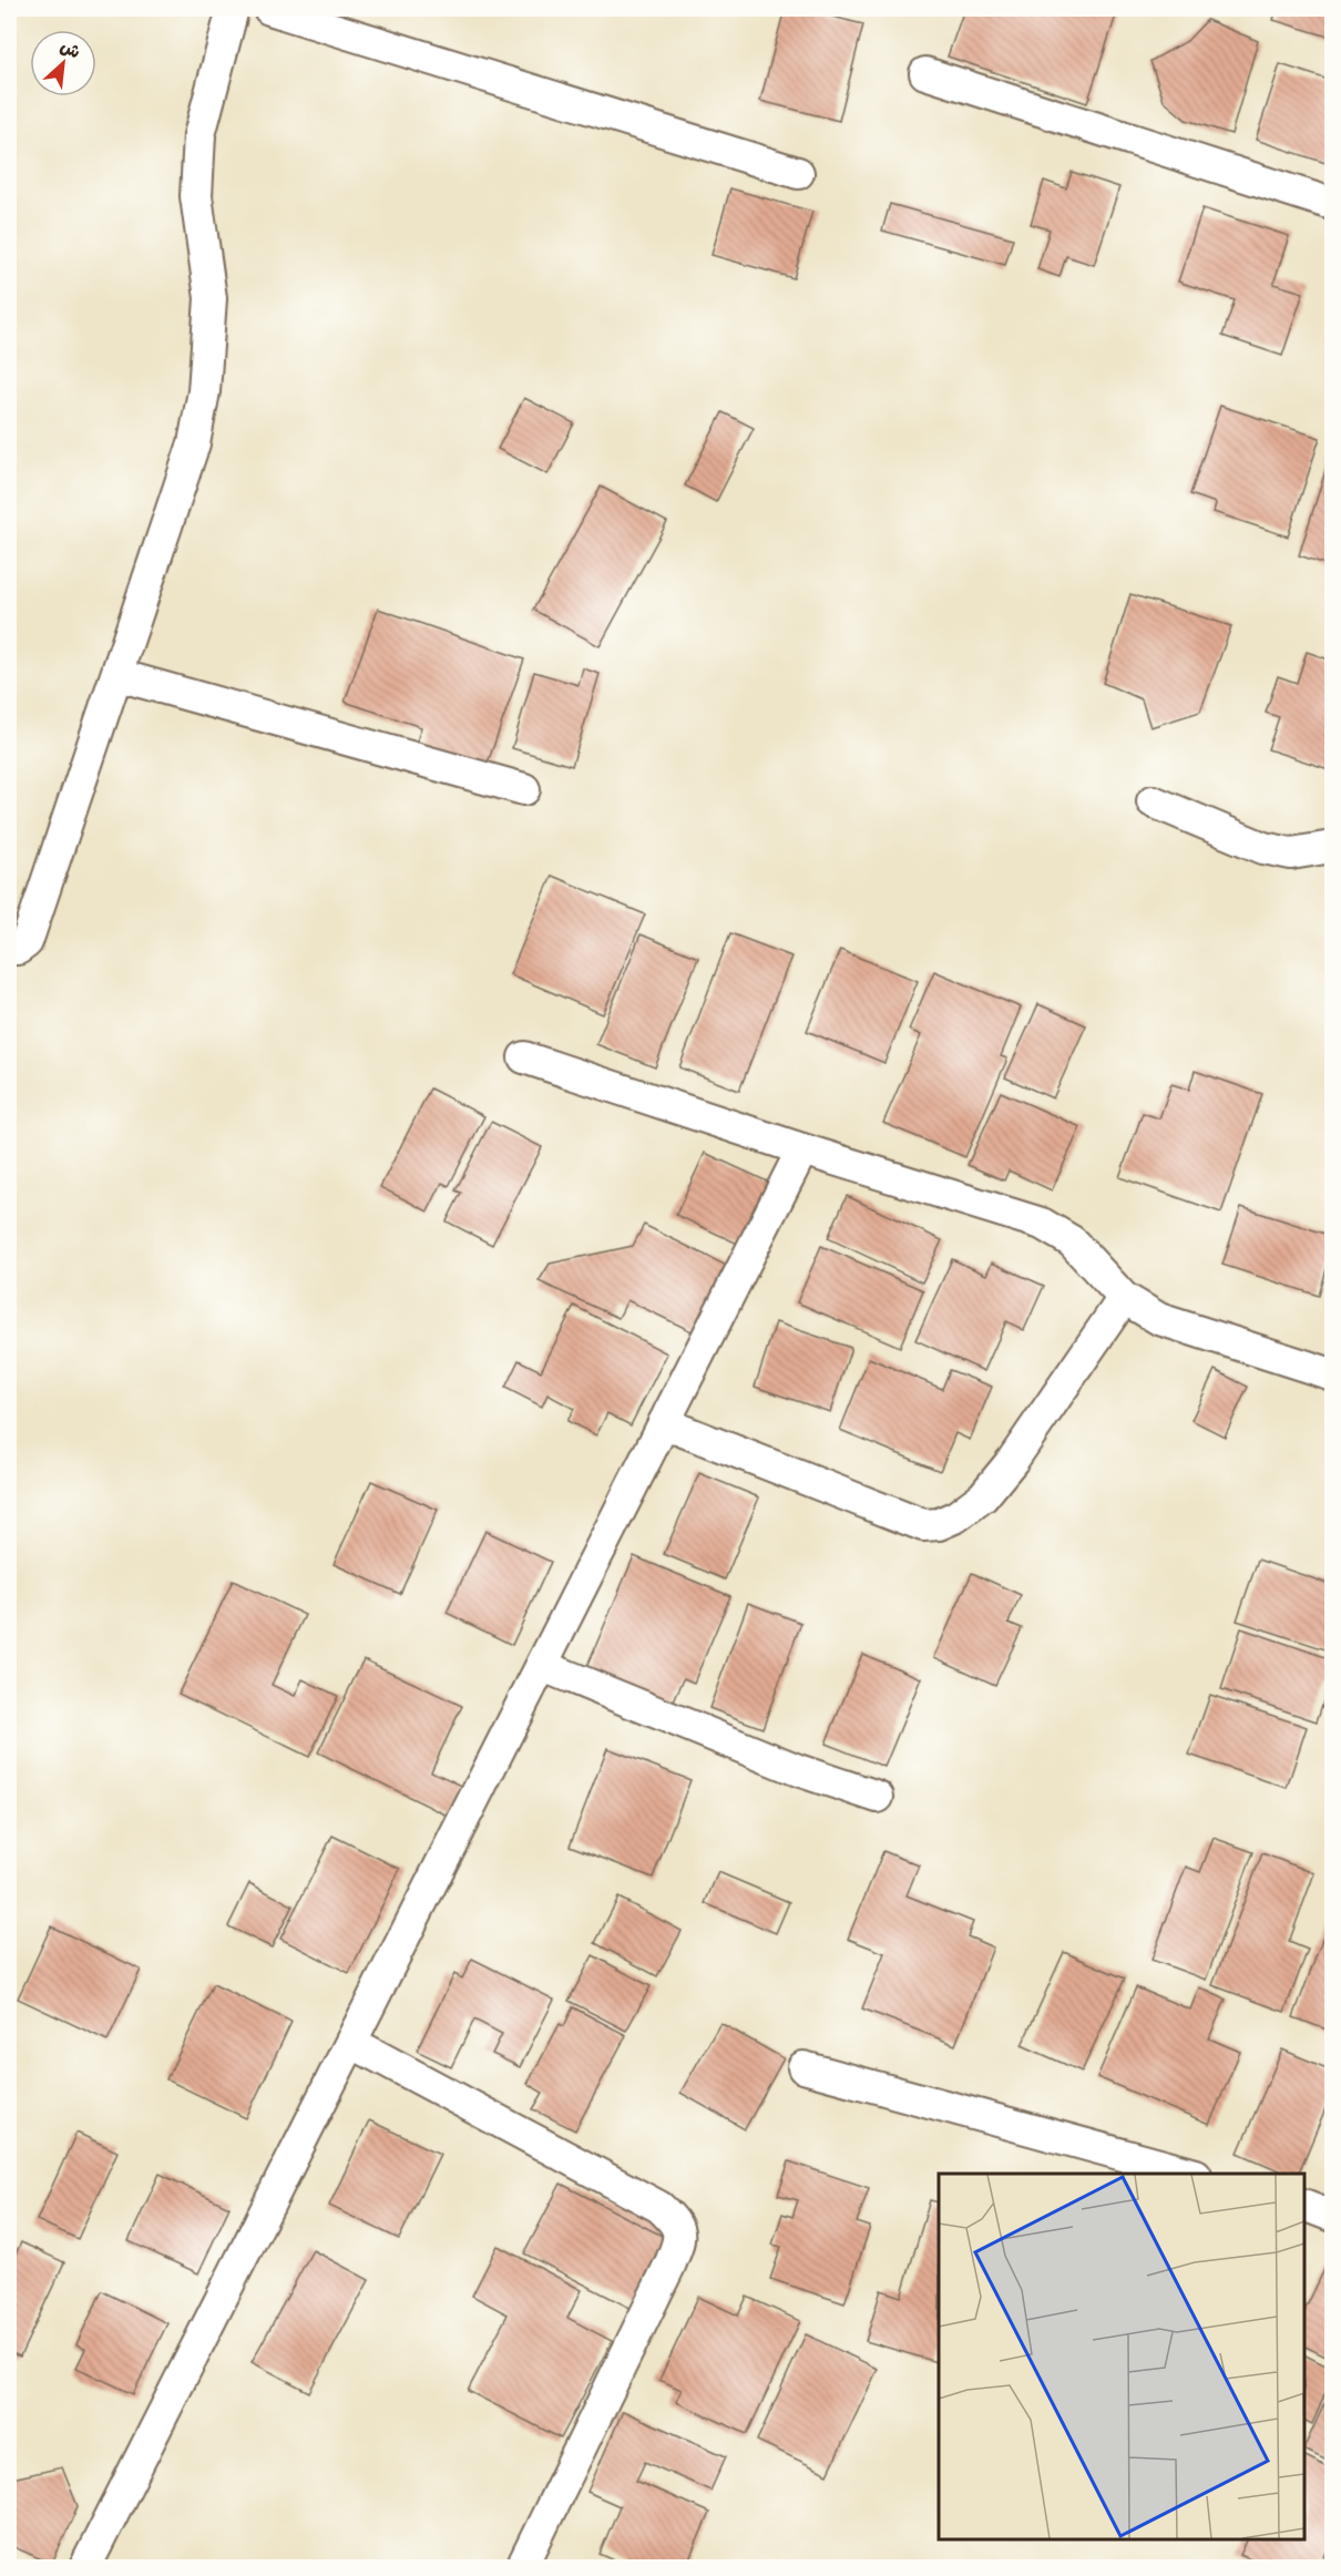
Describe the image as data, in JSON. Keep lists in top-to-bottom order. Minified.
{"north":"top right"}
